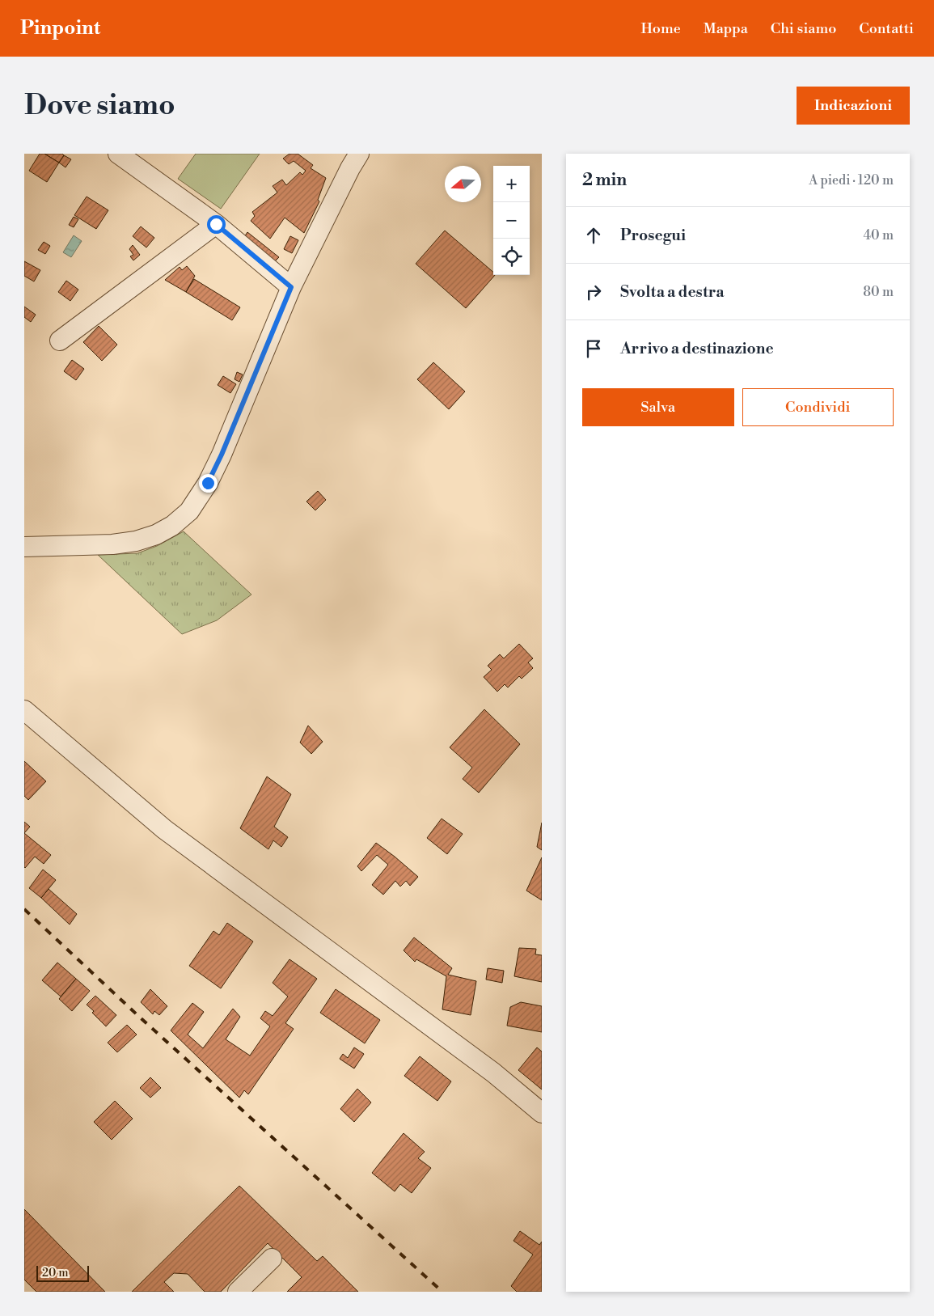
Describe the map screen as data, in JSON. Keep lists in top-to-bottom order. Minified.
{"scale_bar":"20 m","north":"left","page":{"header":"Pinpoint","nav":["Home","Mappa","Chi siamo","Contatti"],"buttons":["Indicazioni",["Salva","Condividi"]],"title":"Dove siamo","heading":["2 min","A piedi · 120 m"],"map_buttons":["+","−"],"list":[["Prosegui","40 m"],["Svolta a destra","80 m"],"Arrivo a destinazione"],"scale":"20 m"}}
